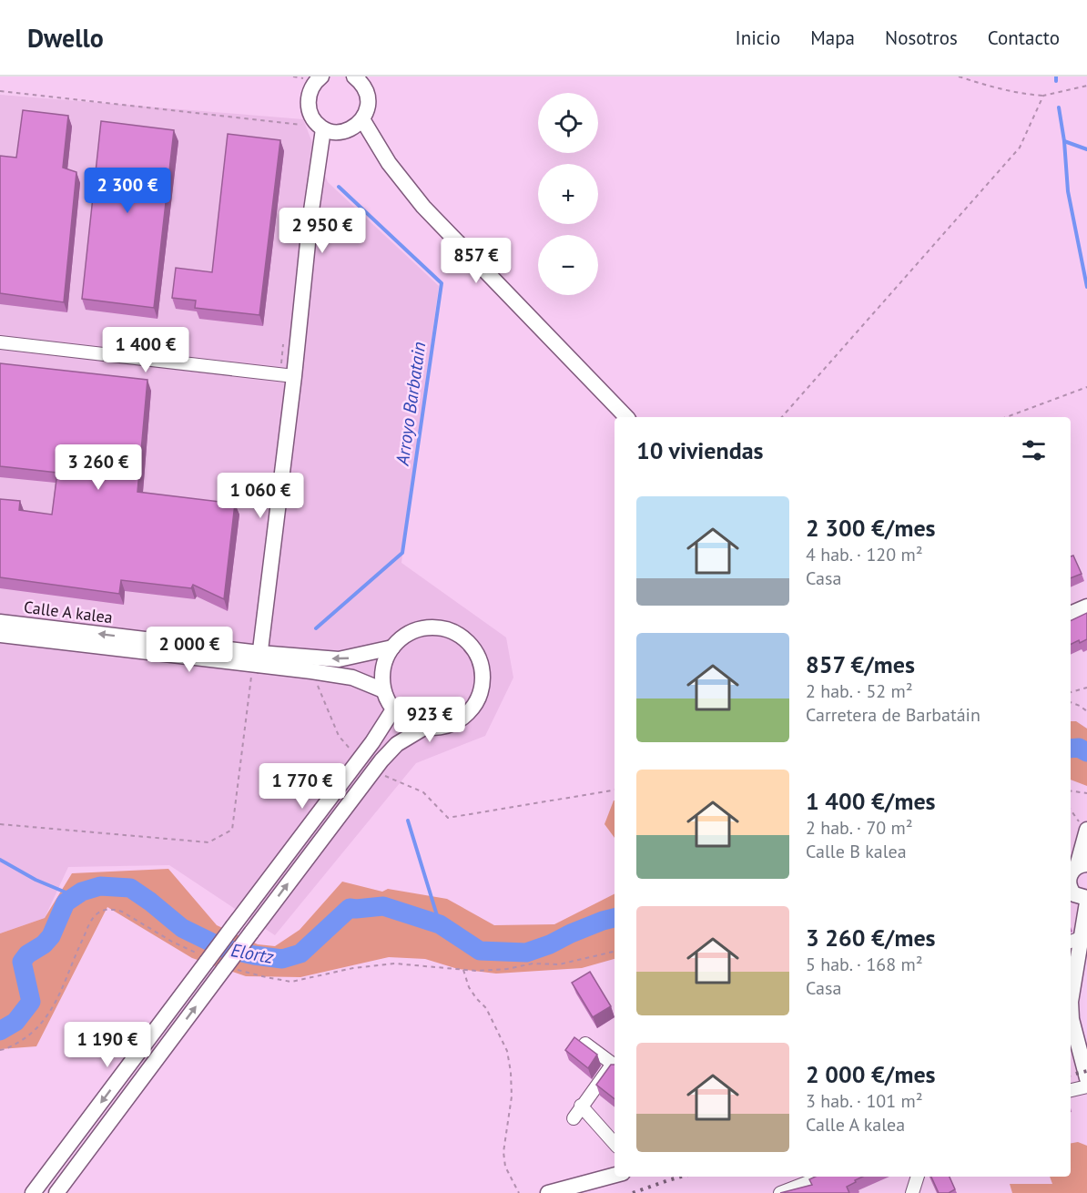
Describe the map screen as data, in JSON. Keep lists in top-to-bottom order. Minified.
{"streets":{"street":["Calle A kalea"]},"water":["Arroyo Barbatain","Elortz"],"page":{"header":"Dwello","nav":["Inicio","Mapa","Nosotros","Contacto"],"map_buttons":["+","−"],"price":["2 300 €","2 950 €","857 €","1 400 €","3 260 €","1 060 €","2 000 €","923 €","1 770 €","1 190 €"],"heading":"10 viviendas","list":[{"name":"2 300 €/mes","note":"4 hab. · 120 m² · Casa"},{"name":"857 €/mes","note":"2 hab. · 52 m² · Carretera de Barbatáin"},{"name":"1 400 €/mes","note":"2 hab. · 70 m² · Calle B kalea"},{"name":"3 260 €/mes","note":"5 hab. · 168 m² · Casa"},{"name":"2 000 €/mes","note":"3 hab. · 101 m² · Calle A kalea"}]}}
